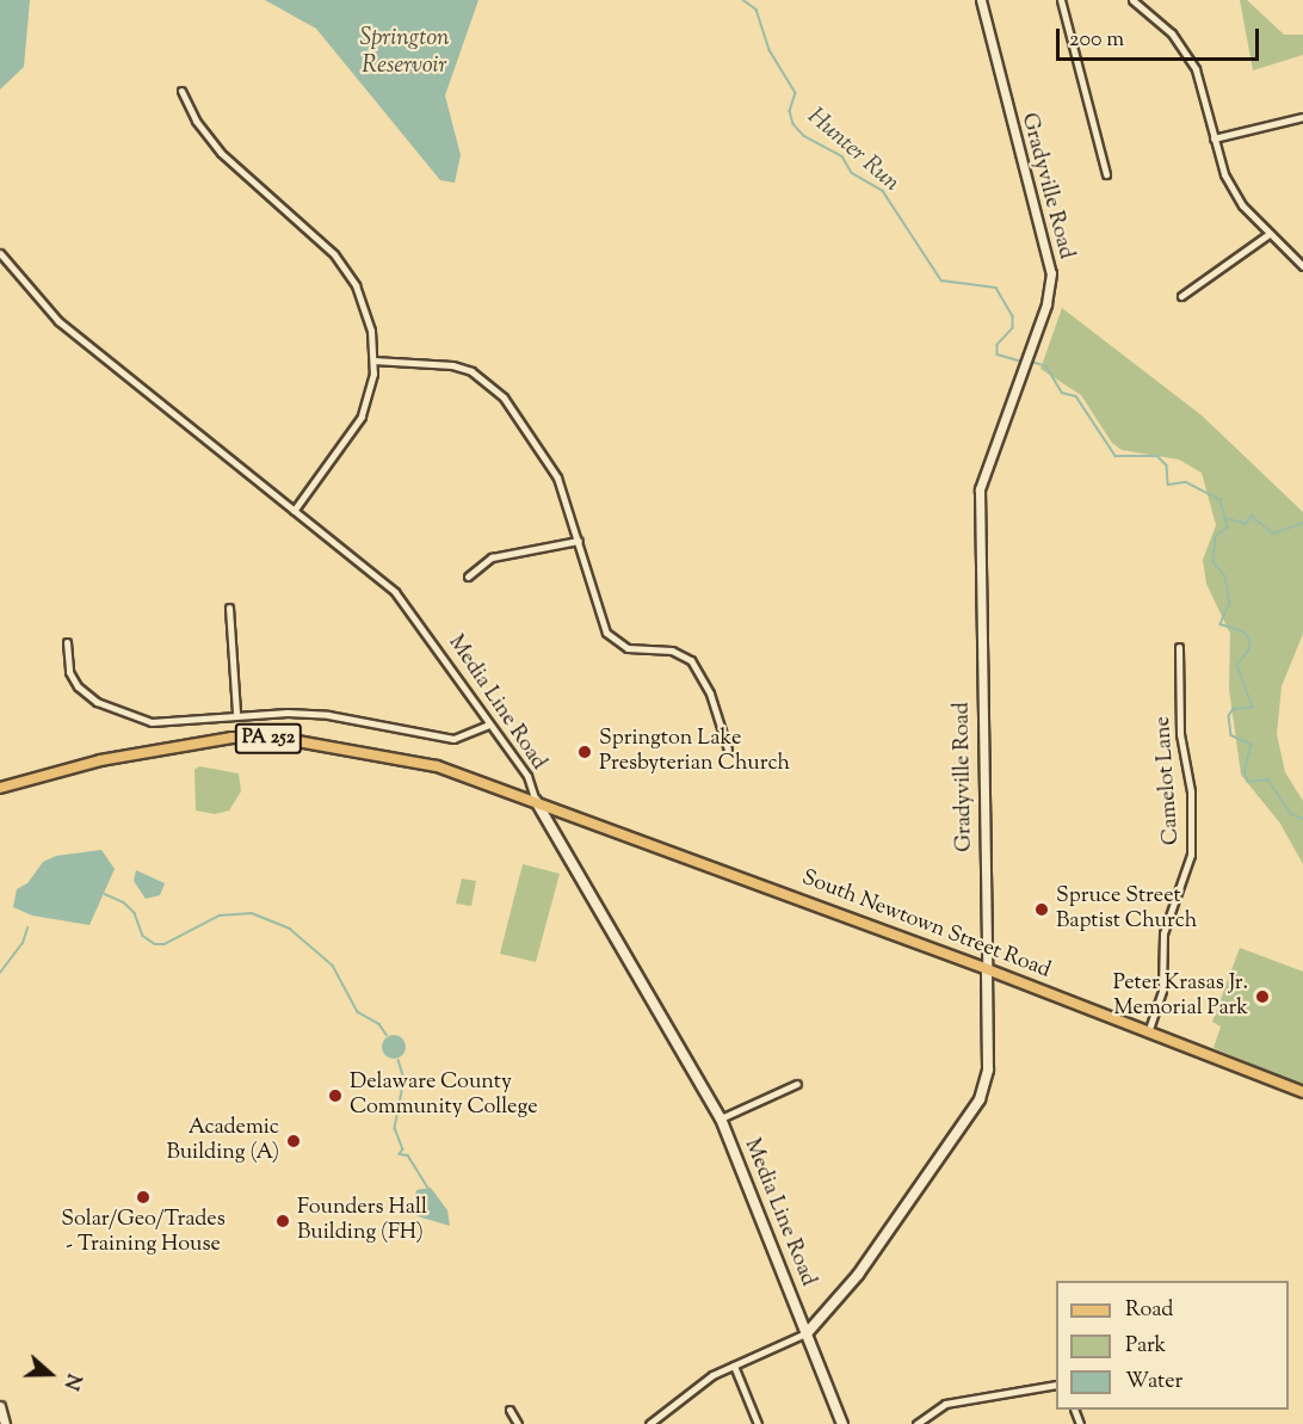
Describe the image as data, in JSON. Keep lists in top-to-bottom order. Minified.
{"streets":{"main road":["Gradyville Road","Media Line Road","PA 252","South Newtown Street Road"],"street":["Camelot Lane"]},"crossings":[["Gradyville Road","Media Line Road"],["Gradyville Road","South Newtown Street Road"],["Media Line Road","PA 252"],["Media Line Road","South Newtown Street Road"],["PA 252","South Newtown Street Road"],["Camelot Lane","South Newtown Street Road"]],"water":["Springton Reservoir","Hunter Run"],"places":["Springton Lake Presbyterian Church","Spruce Street Baptist Church","Peter Krasas Jr. Memorial Park","Delaware County Community College","Academic Building (A)","Solar/Geo/Trades - Training House","Founders Hall Building (FH)"],"legend":["Road","Park","Water"],"scale_bar":"200 m","north":"right"}
